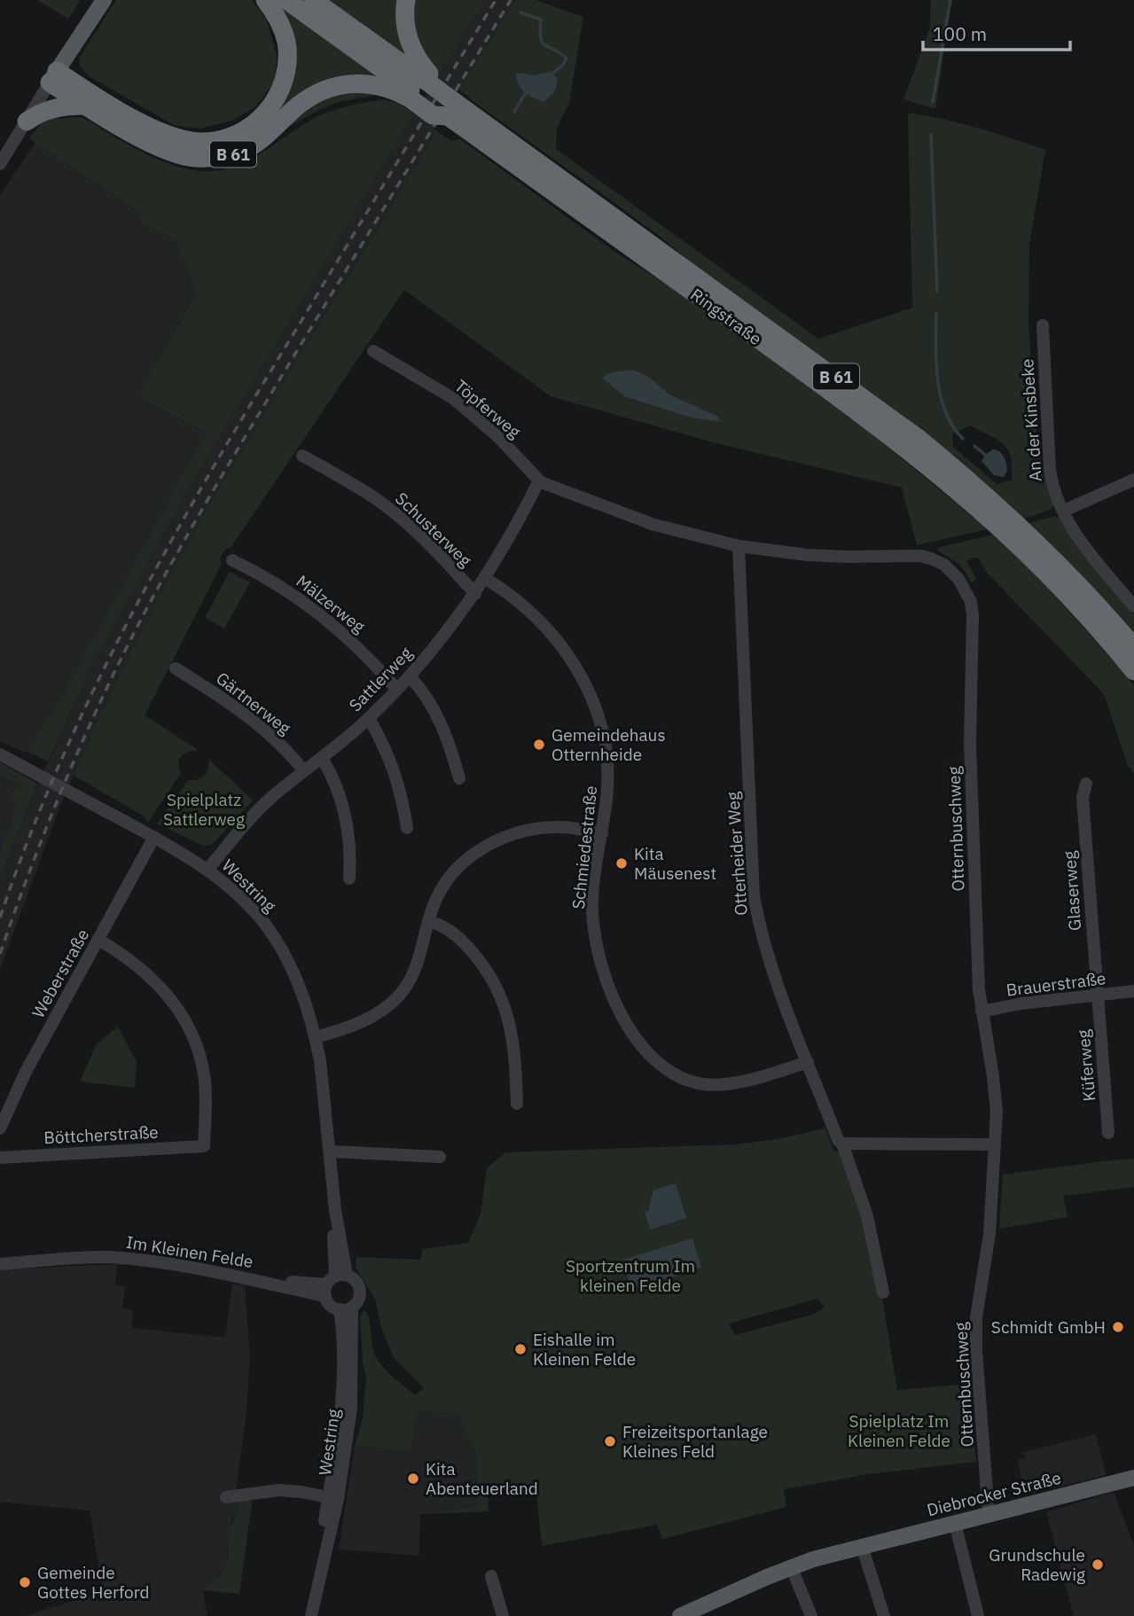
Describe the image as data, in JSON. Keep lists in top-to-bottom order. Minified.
{"streets":{"highway":["B 61","Ringstraße"],"main road":["Diebrocker Straße"],"street":["Töpferweg","An der Kinsbeke","Schusterweg","Mälzerweg","Sattlerweg","Gärtnerweg","Otternbuschweg","Schmiedestraße","Otterheider Weg","Westring","Glaserweg","Weberstraße","Brauerstraße","Küferweg","Böttcherstraße","Im Kleinen Felde"]},"crossings":[["B 61","Ringstraße"],["Töpferweg","Sattlerweg"],["Töpferweg","Otternbuschweg"],["Schusterweg","Sattlerweg"],["Mälzerweg","Sattlerweg"],["Sattlerweg","Gärtnerweg"],["Sattlerweg","Otternbuschweg"],["Sattlerweg","Schmiedestraße"],["Sattlerweg","Westring"],["Otternbuschweg","Otterheider Weg"],["Otternbuschweg","Brauerstraße"],["Otternbuschweg","Diebrocker Straße"],["Schmiedestraße","Otterheider Weg"],["Westring","Weberstraße"],["Westring","Im Kleinen Felde"],["Glaserweg","Brauerstraße"],["Glaserweg","Küferweg"],["Weberstraße","Böttcherstraße"],["Brauerstraße","Küferweg"]],"parks":["Spielplatz Sattlerweg","Sportzentrum Im kleinen Felde","Spielplatz Im Kleinen Felde"],"places":["Gemeindehaus Otternheide","Kita Mäusenest","Schmidt GmbH","Eishalle im Kleinen Felde","Freizeitsportanlage Kleines Feld","Kita Abenteuerland","Grundschule Radewig","Gemeinde Gottes Herford"],"scale_bar":"100 m"}
